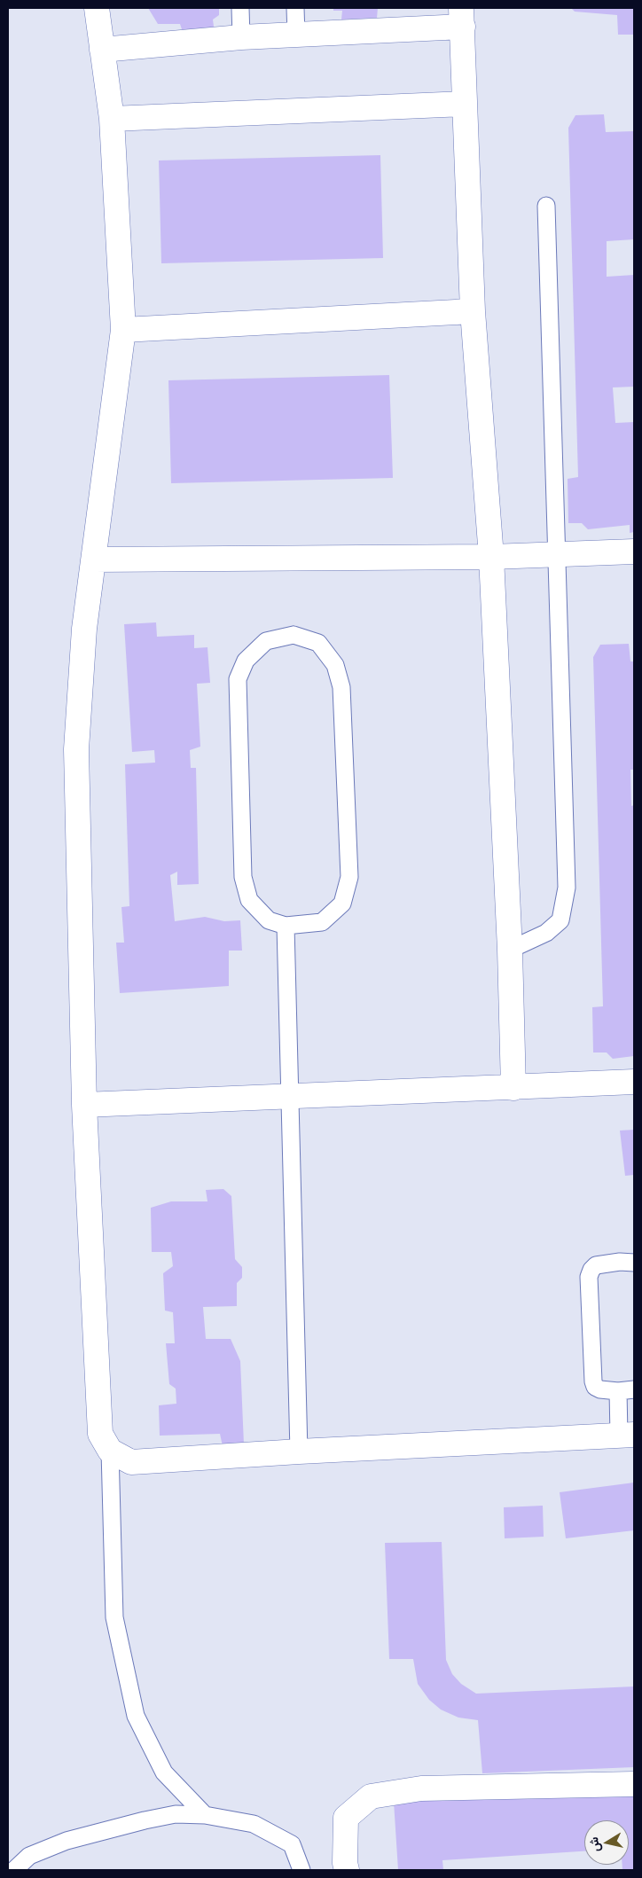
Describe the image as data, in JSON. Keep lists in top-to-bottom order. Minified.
{"north":"left"}
